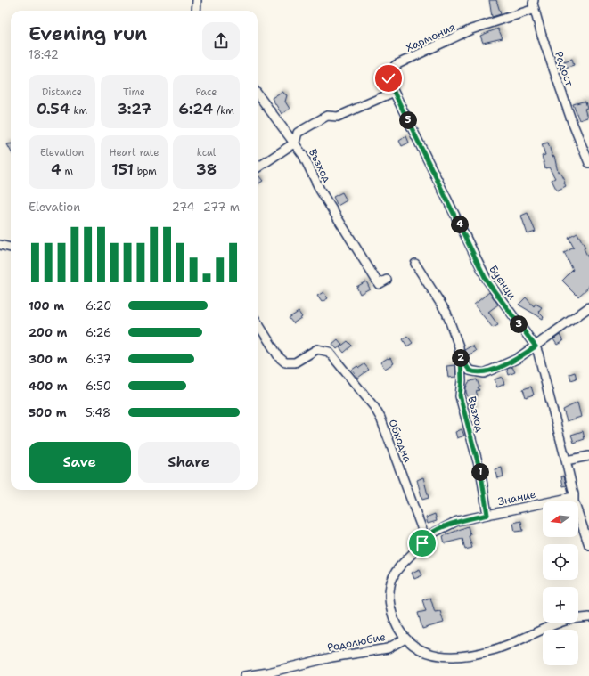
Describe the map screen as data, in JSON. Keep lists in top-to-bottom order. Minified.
{"streets":{"street":["Хармония","Радост","Възход","Буенци","Обходна","Знание","Родолюбие"]},"crossings":[["Хармония","Радост"],["Хармония","Буенци"],["Възход","Знание"],["Буенци","Знание"],["Обходна","Знание"]],"north":"left","page":{"heading":["Evening run","18:42"],"stats":[["Distance","0.54 km"],["Time","3:27"],["Pace","6:24 /km"],["Elevation","4 m"],["Heart rate","151 bpm"],["kcal","38"]],"pins":["5","4","3","2","1"],"chart":["Elevation","274–277 m"],"list":[{"name":"100 m","note":"6:20"},{"name":"200 m","note":"6:26"},{"name":"300 m","note":"6:37"},{"name":"400 m","note":"6:50"},{"name":"500 m","note":"5:48"}],"buttons":["Save","Share"],"map_buttons":["+","−"]}}
